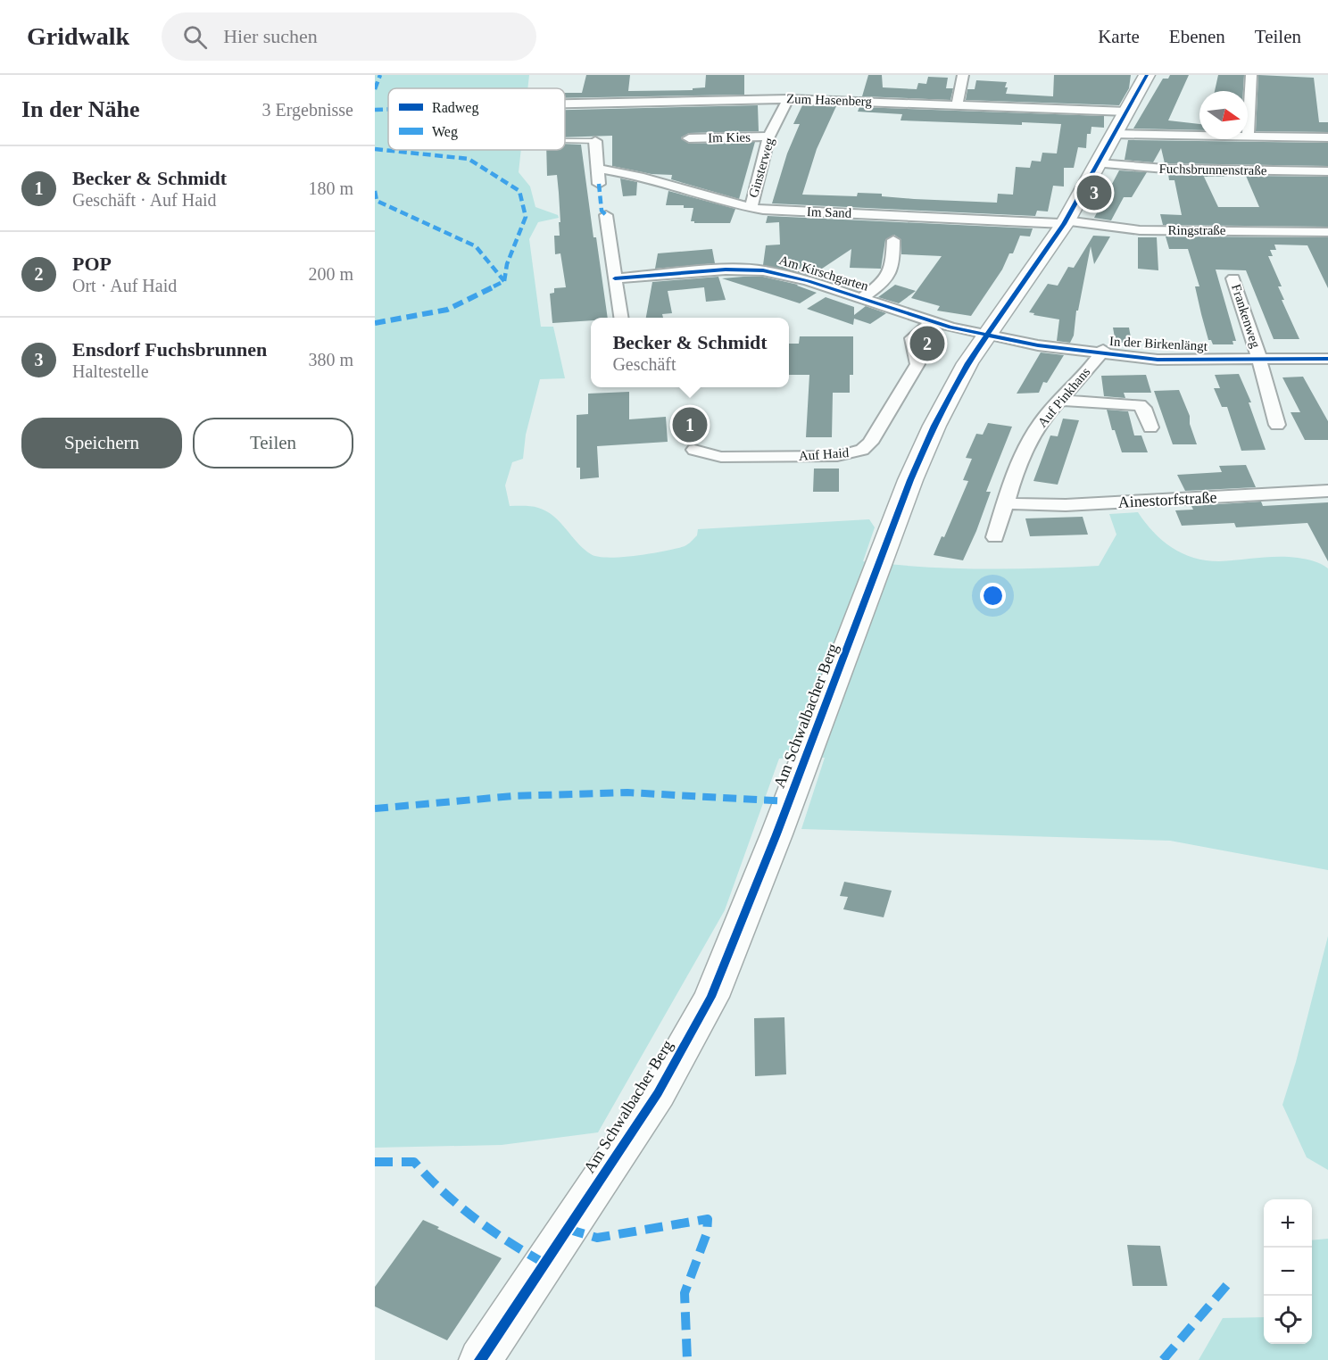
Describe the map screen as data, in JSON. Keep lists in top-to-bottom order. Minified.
{"streets":{"main road":["Am Schwalbacher Berg"],"street":["Zum Hasenberg","Im Kies","Ginsterweg","Fuchsbrunnenstraße","Im Sand","Ringstraße","Am Kirschgarten","Frankenweg","In der Birkenlängt","Auf Pinkhans","Auf Haid","Ainestorfstraße"]},"crossings":[["Zum Hasenberg","Ginsterweg"],["Zum Hasenberg","Am Schwalbacher Berg"],["Im Kies","Ginsterweg"],["Ginsterweg","Im Sand"],["Fuchsbrunnenstraße","Am Schwalbacher Berg"],["Im Sand","Ringstraße"],["Im Sand","Am Schwalbacher Berg"],["Ringstraße","Am Schwalbacher Berg"],["Am Kirschgarten","In der Birkenlängt"],["Am Kirschgarten","Auf Haid"],["Am Kirschgarten","Am Schwalbacher Berg"],["Frankenweg","In der Birkenlängt"],["In der Birkenlängt","Auf Pinkhans"],["In der Birkenlängt","Am Schwalbacher Berg"],["Auf Pinkhans","Ainestorfstraße"]],"legend":["Radweg","Weg"],"north":"right","page":{"header":"Gridwalk","search":"Hier suchen","nav":["Karte","Ebenen","Teilen"],"heading":["In der Nähe","3 Ergebnisse"],"list":[{"mark":"1","name":"Becker & Schmidt","note":"Geschäft · Auf Haid","value":"180 m"},{"mark":"2","name":"POP","note":"Ort · Auf Haid","value":"200 m"},{"mark":"3","name":"Ensdorf Fuchsbrunnen","note":"Haltestelle","value":"380 m"}],"pins":["3","2","1"],"popup":["Becker & Schmidt","Geschäft"],"buttons":["Speichern","Teilen"],"map_buttons":["+","−"]}}
